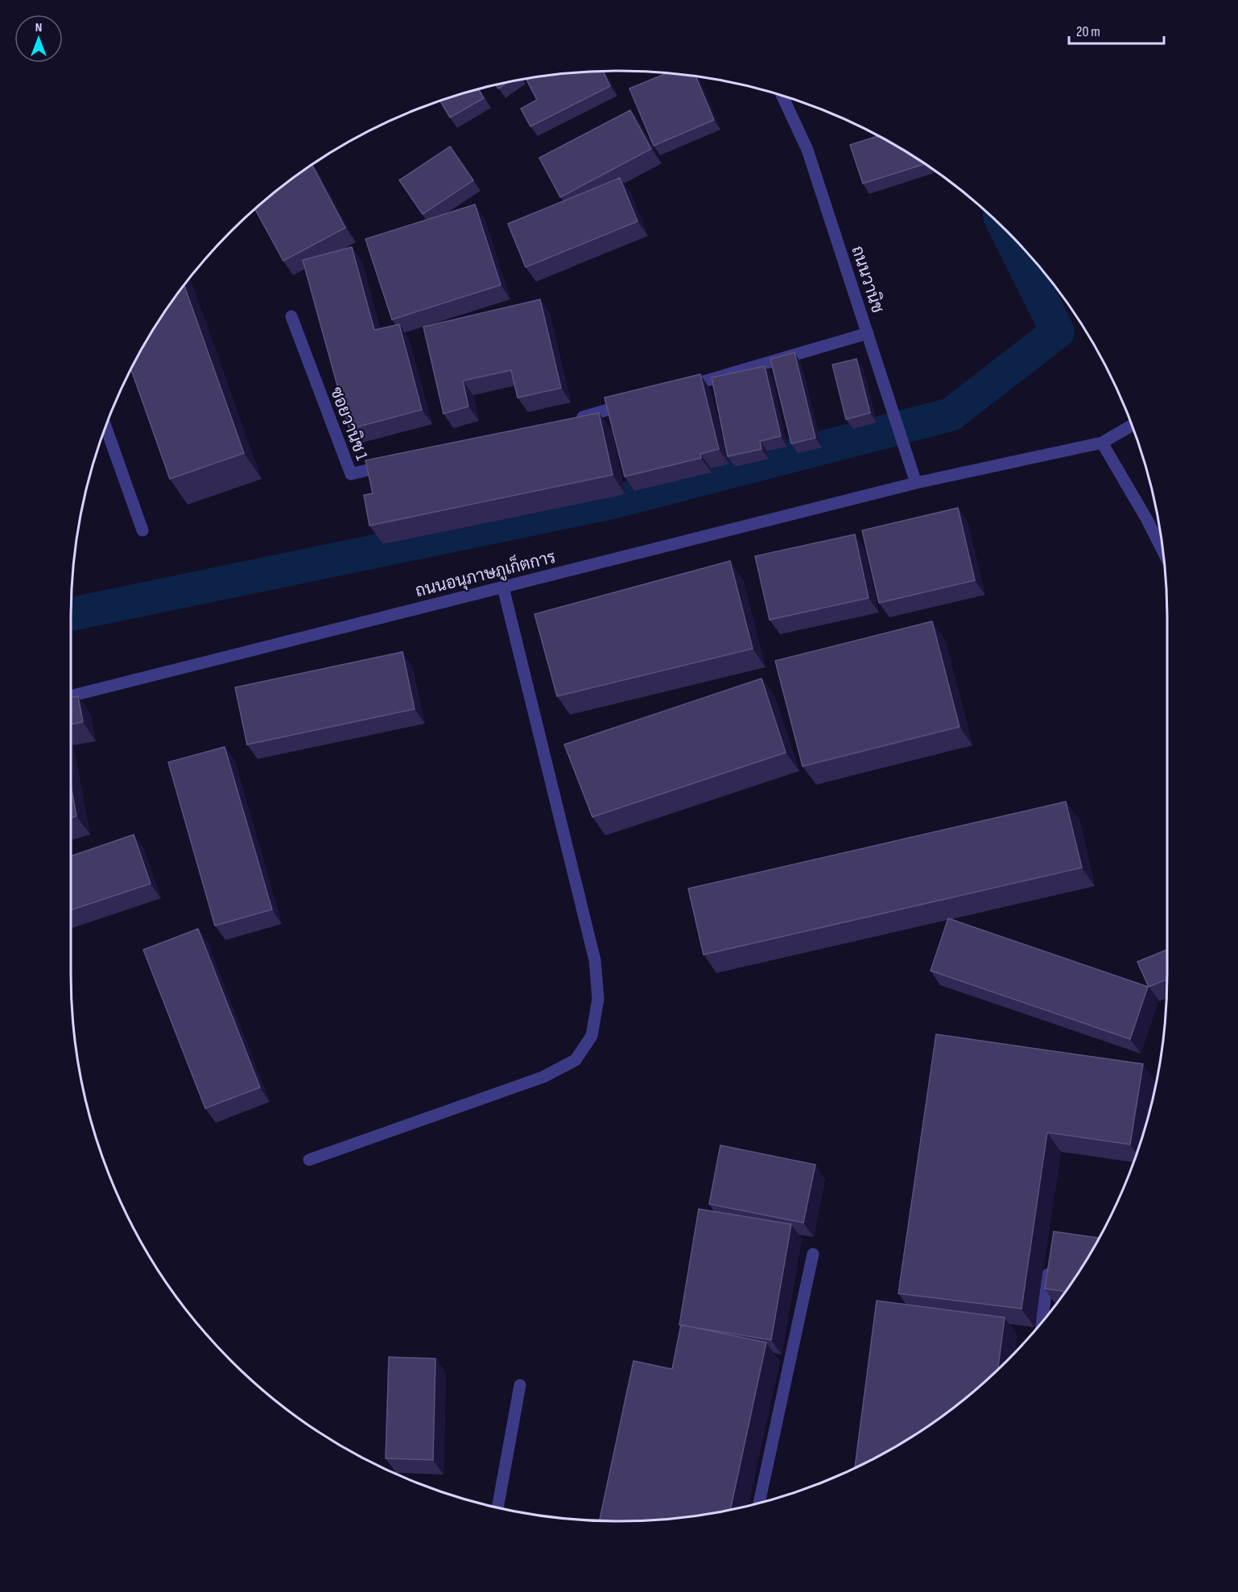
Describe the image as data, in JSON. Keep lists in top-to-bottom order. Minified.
{"streets":{"street":["ถนนวานิช","ซอยวานิช 1","ถนนอนุภาษภูเก็ตการ"]},"crossings":[["ถนนวานิช","ถนนอนุภาษภูเก็ตการ"]],"scale_bar":"20 m","north":"top"}
